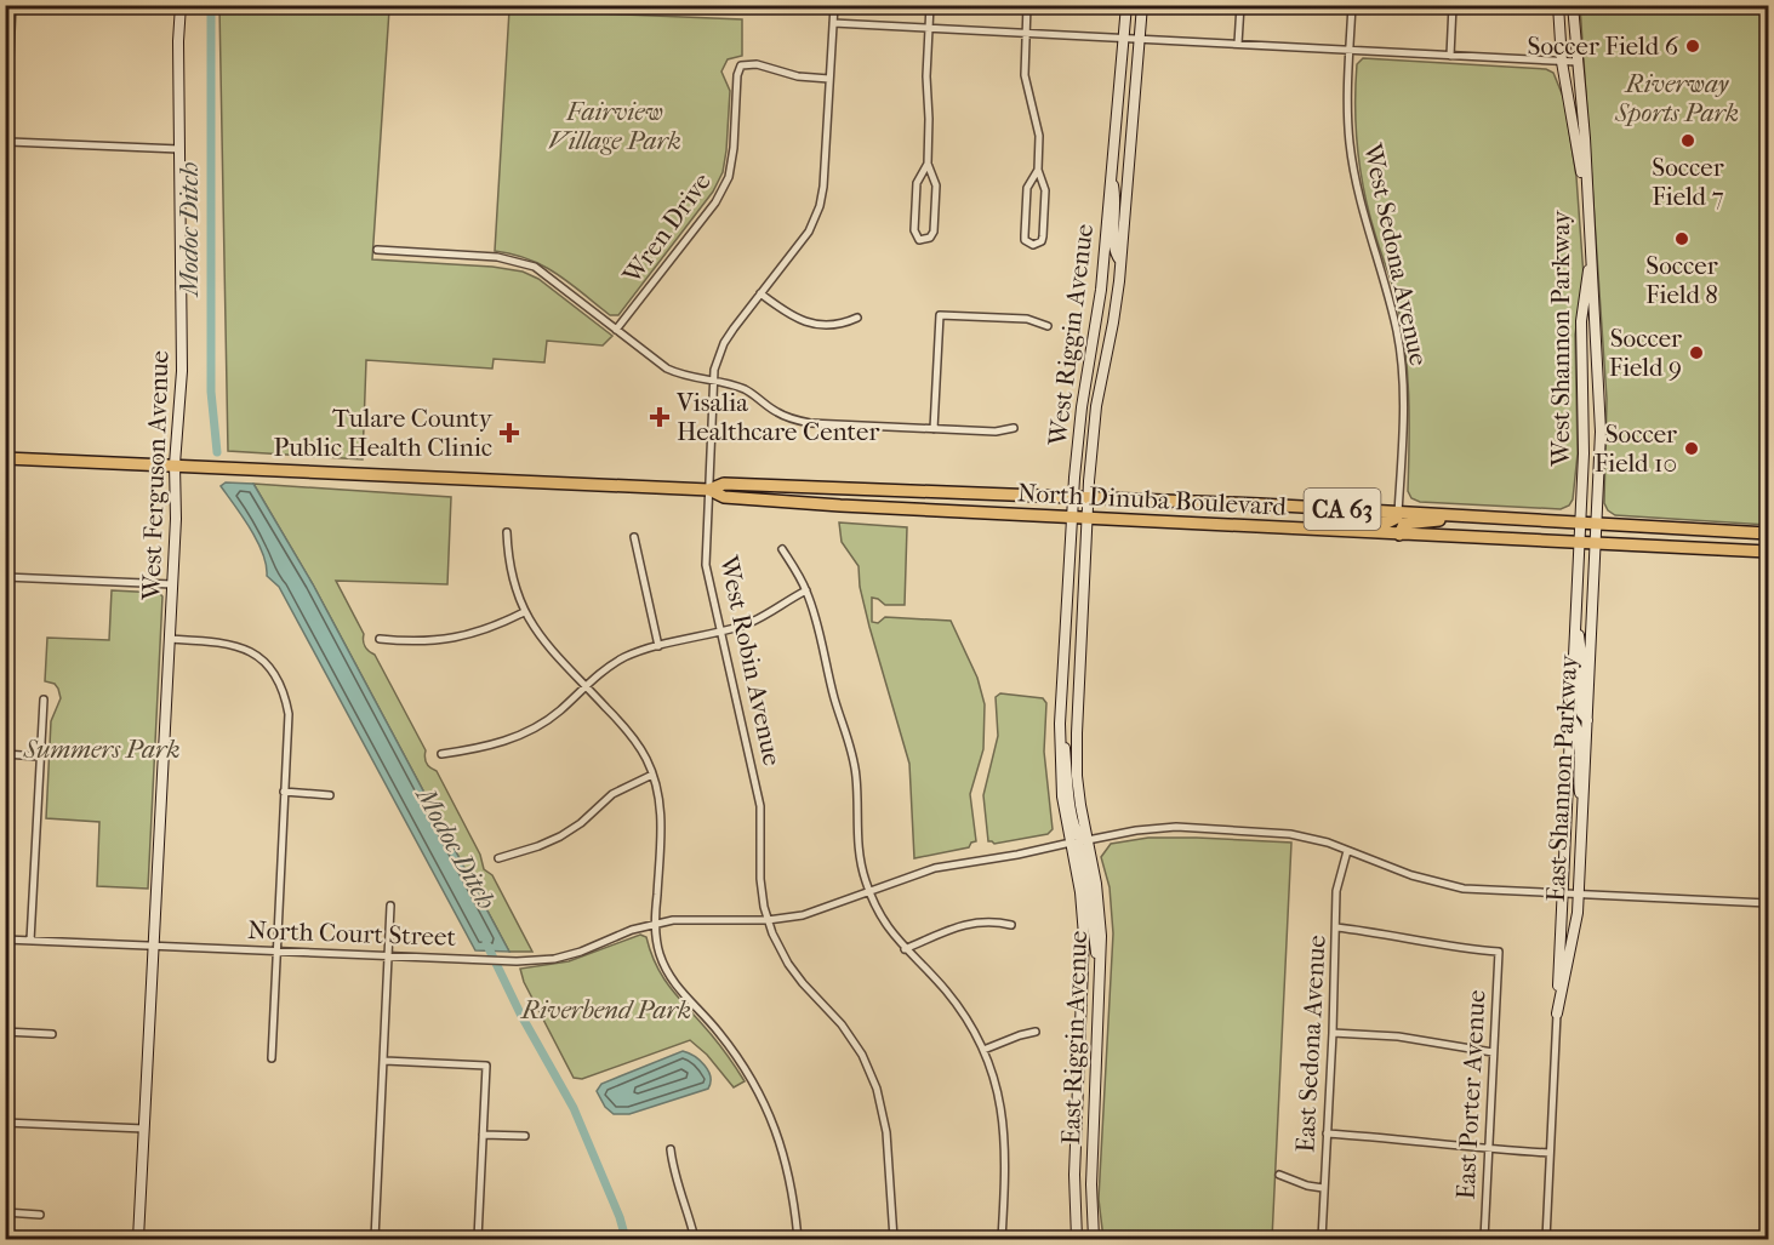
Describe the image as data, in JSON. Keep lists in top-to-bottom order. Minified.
{"streets":{"main road":["North Dinuba Boulevard","CA 63"],"street":["Wren Drive","West Sedona Avenue","West Riggin Avenue","West Shannon Parkway","West Ferguson Avenue","West Robin Avenue","East Shannon Parkway","North Court Street","East Riggin Avenue","East Sedona Avenue","East Porter Avenue"]},"crossings":[["Wren Drive","West Robin Avenue"],["West Sedona Avenue","North Dinuba Boulevard"],["West Riggin Avenue","North Dinuba Boulevard"],["West Riggin Avenue","North Court Street"],["West Riggin Avenue","East Riggin Avenue"],["West Shannon Parkway","North Dinuba Boulevard"],["West Shannon Parkway","East Shannon Parkway"],["West Ferguson Avenue","North Dinuba Boulevard"],["West Ferguson Avenue","North Court Street"],["North Dinuba Boulevard","West Robin Avenue"],["North Dinuba Boulevard","East Shannon Parkway"],["West Robin Avenue","North Court Street"],["North Court Street","East Riggin Avenue"],["East Sedona Avenue","East Porter Avenue"]],"water":["Modoc Ditch"],"parks":["Riverway Sports Park","Fairview Village Park","Summers Park","Riverbend Park"],"places":{"other":["Soccer Field 6","Soccer Field 7","Soccer Field 8","Soccer Field 9","Soccer Field 10"],"health":["Visalia Healthcare Center","Tulare County Public Health Clinic"]}}
